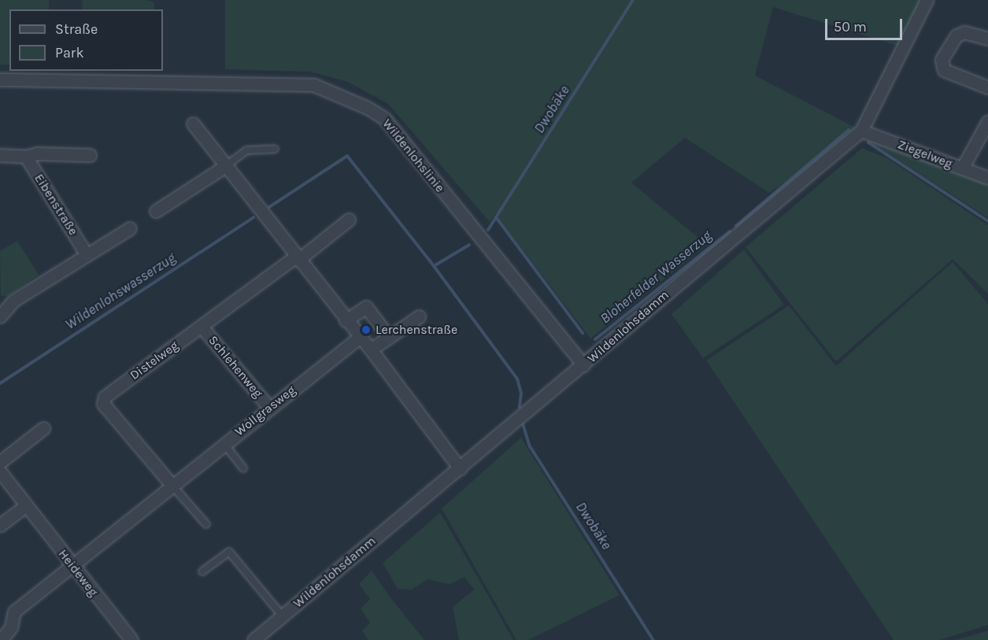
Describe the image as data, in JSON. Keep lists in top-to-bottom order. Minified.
{"streets":{"street":["Ziegelweg","Wildenlohslinie","Eibenstraße","Wildenlohsdamm","Distelweg","Schlehenweg","Wollgrasweg","Heideweg"]},"crossings":[["Ziegelweg","Wildenlohsdamm"],["Wildenlohslinie","Wildenlohsdamm"],["Distelweg","Schlehenweg"],["Distelweg","Wollgrasweg"],["Schlehenweg","Wollgrasweg"],["Wollgrasweg","Heideweg"]],"water":["Dwobäke","Bloherfelder Wasserzug","Wildenlohswasserzug"],"places":["Lerchenstraße"],"legend":["Straße","Park"],"scale_bar":"50 m"}
